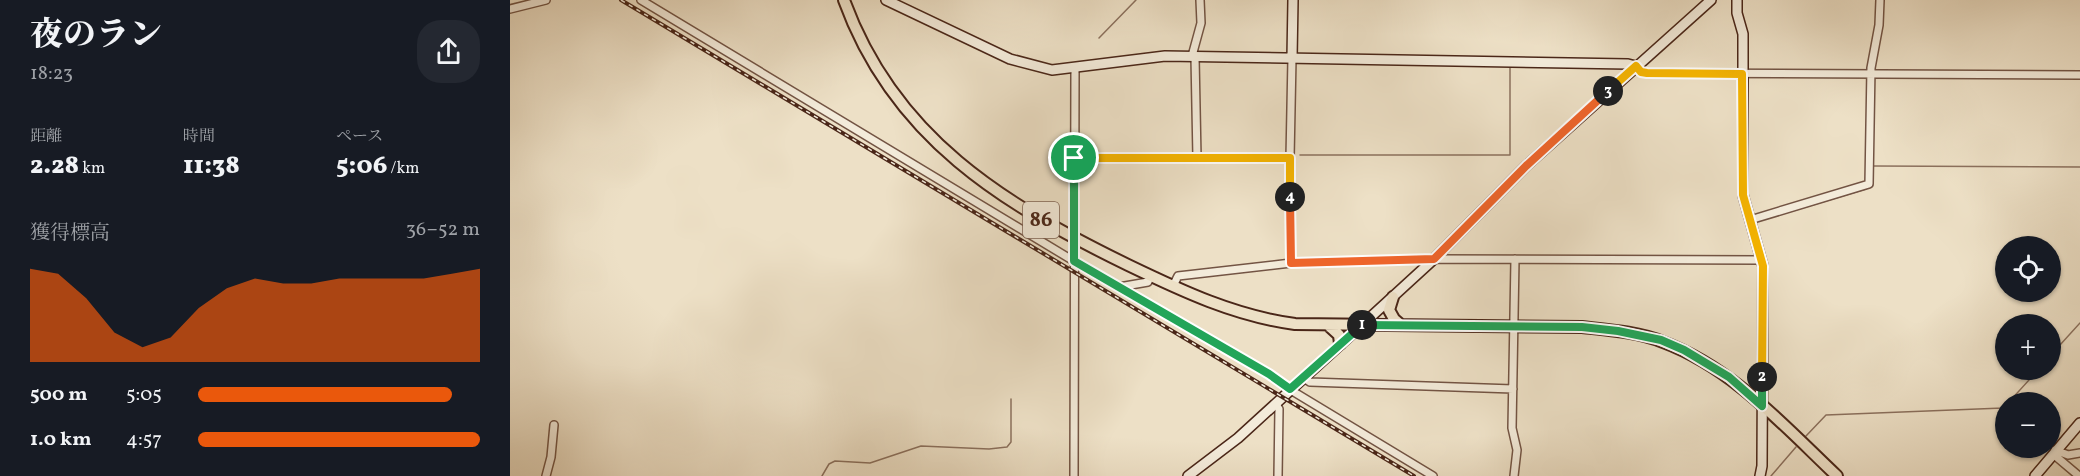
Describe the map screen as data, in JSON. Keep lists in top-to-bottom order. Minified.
{"streets":{"main road":["86"]},"page":{"heading":["夜のラン","18:23"],"pins":["3","4","1","2"],"stats":[["距離","2.28 km"],["時間","11:38"],["ペース","5:06 /km"]],"chart":["獲得標高","36–52 m"],"map_buttons":["+","−"],"list":[{"name":"500 m","note":"5:05"},{"name":"1.0 km","note":"4:57"}]}}
